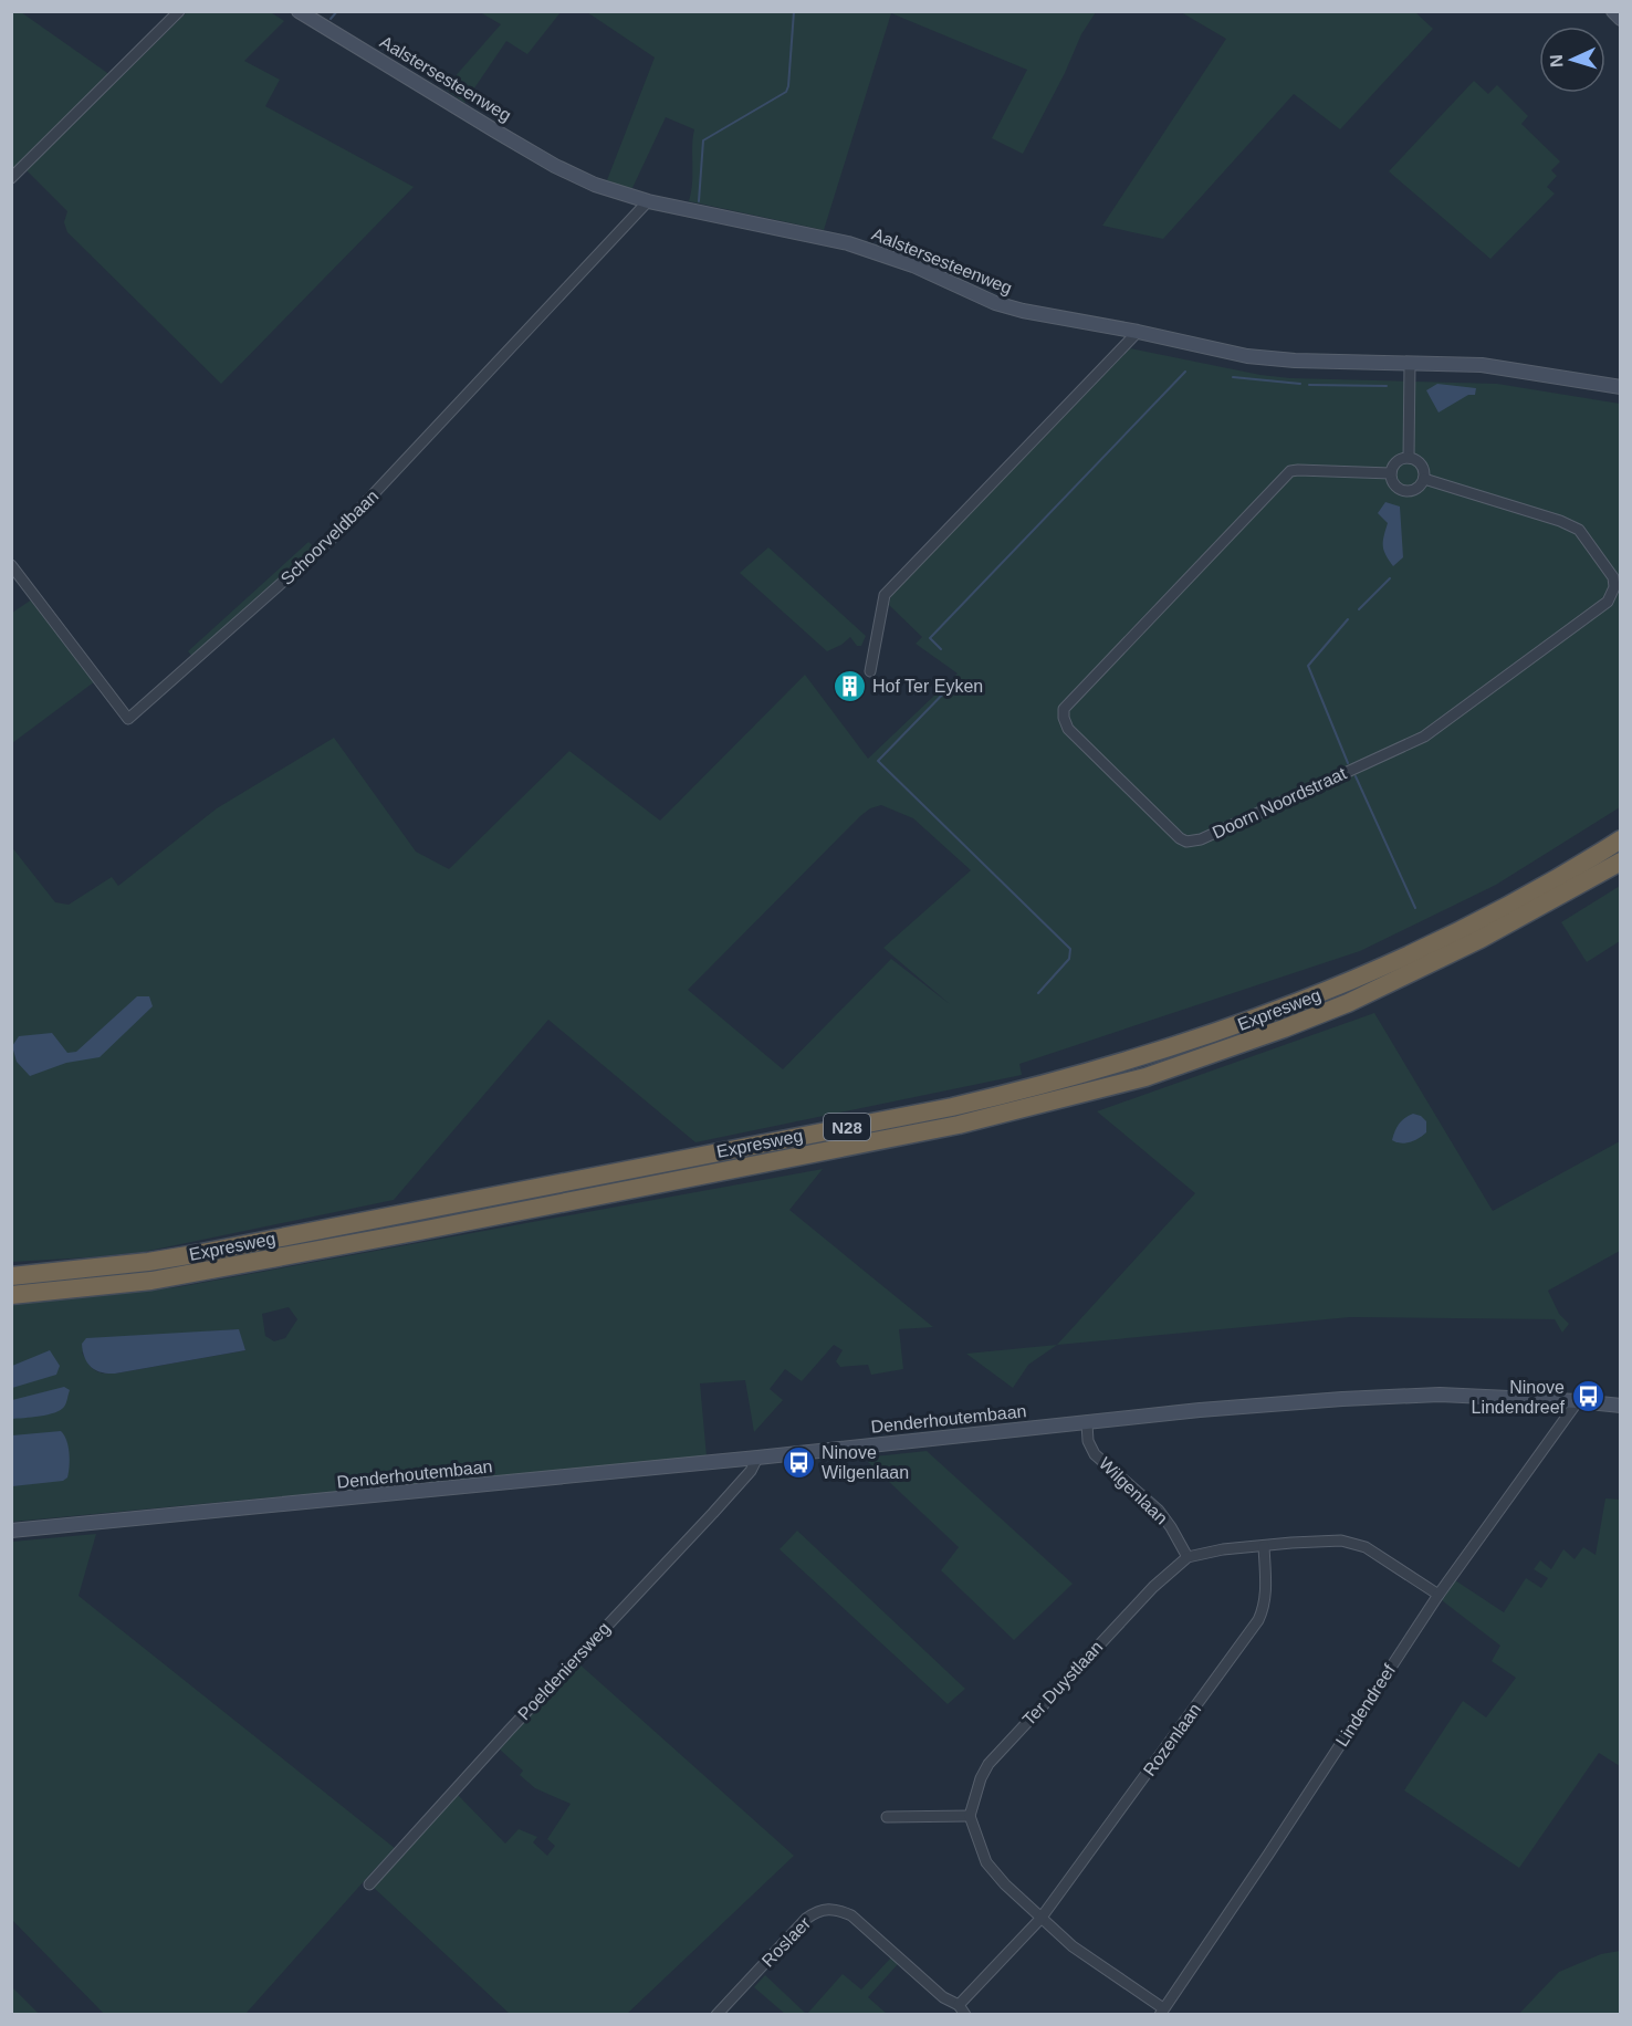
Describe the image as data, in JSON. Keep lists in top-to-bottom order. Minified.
{"streets":{"highway":["Expresweg","N28"],"street":["Aalstersesteenweg","Schoorveldbaan","Doorn Noordstraat","Denderhoutembaan","Wilgenlaan","Poeldeniersweg","Ter Duystlaan","Lindendreef","Rozenlaan","Roslaer"]},"crossings":[["Aalstersesteenweg","Schoorveldbaan"],["Denderhoutembaan","Wilgenlaan"],["Denderhoutembaan","Poeldeniersweg"],["Denderhoutembaan","Lindendreef"],["Wilgenlaan","Ter Duystlaan"],["Ter Duystlaan","Lindendreef"],["Ter Duystlaan","Rozenlaan"]],"places":{"building":["Hof Ter Eyken"],"bus stop":["Ninove Lindendreef","Ninove Wilgenlaan"]},"north":"left"}
